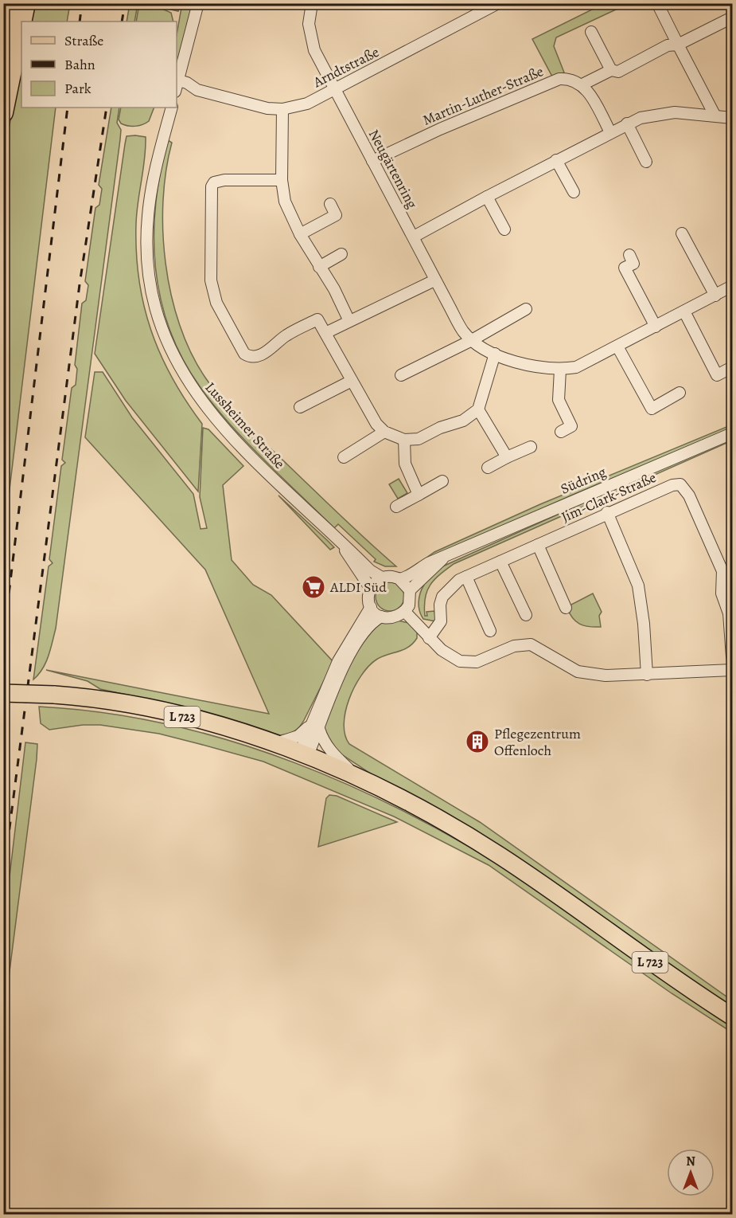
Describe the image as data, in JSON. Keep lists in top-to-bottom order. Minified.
{"streets":{"main road":["L 723"],"street":["Arndtstraße","Martin-Luther-Straße","Neugärtenring","Lussheimer Straße","Südring","Jim-Clark-Straße"]},"crossings":[["Arndtstraße","Neugärtenring"],["Martin-Luther-Straße","Neugärtenring"],["Lussheimer Straße","Südring"]],"places":{"supermarket":["ALDI Süd"],"building":["Pflegezentrum Offenloch"]},"legend":["Straße","Bahn","Park"],"north":"top"}
